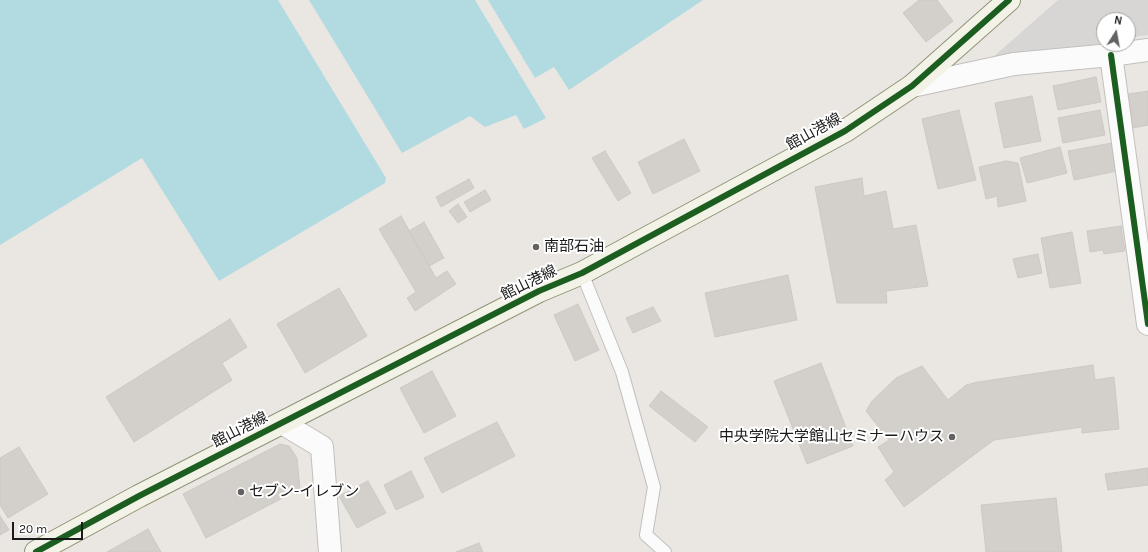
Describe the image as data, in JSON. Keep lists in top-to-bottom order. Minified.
{"streets":{"main road":["館山港線"]},"places":["南部石油","中央学院大学館山セミナーハウス","セブン-イレブン"],"scale_bar":"20 m","north":"top"}
